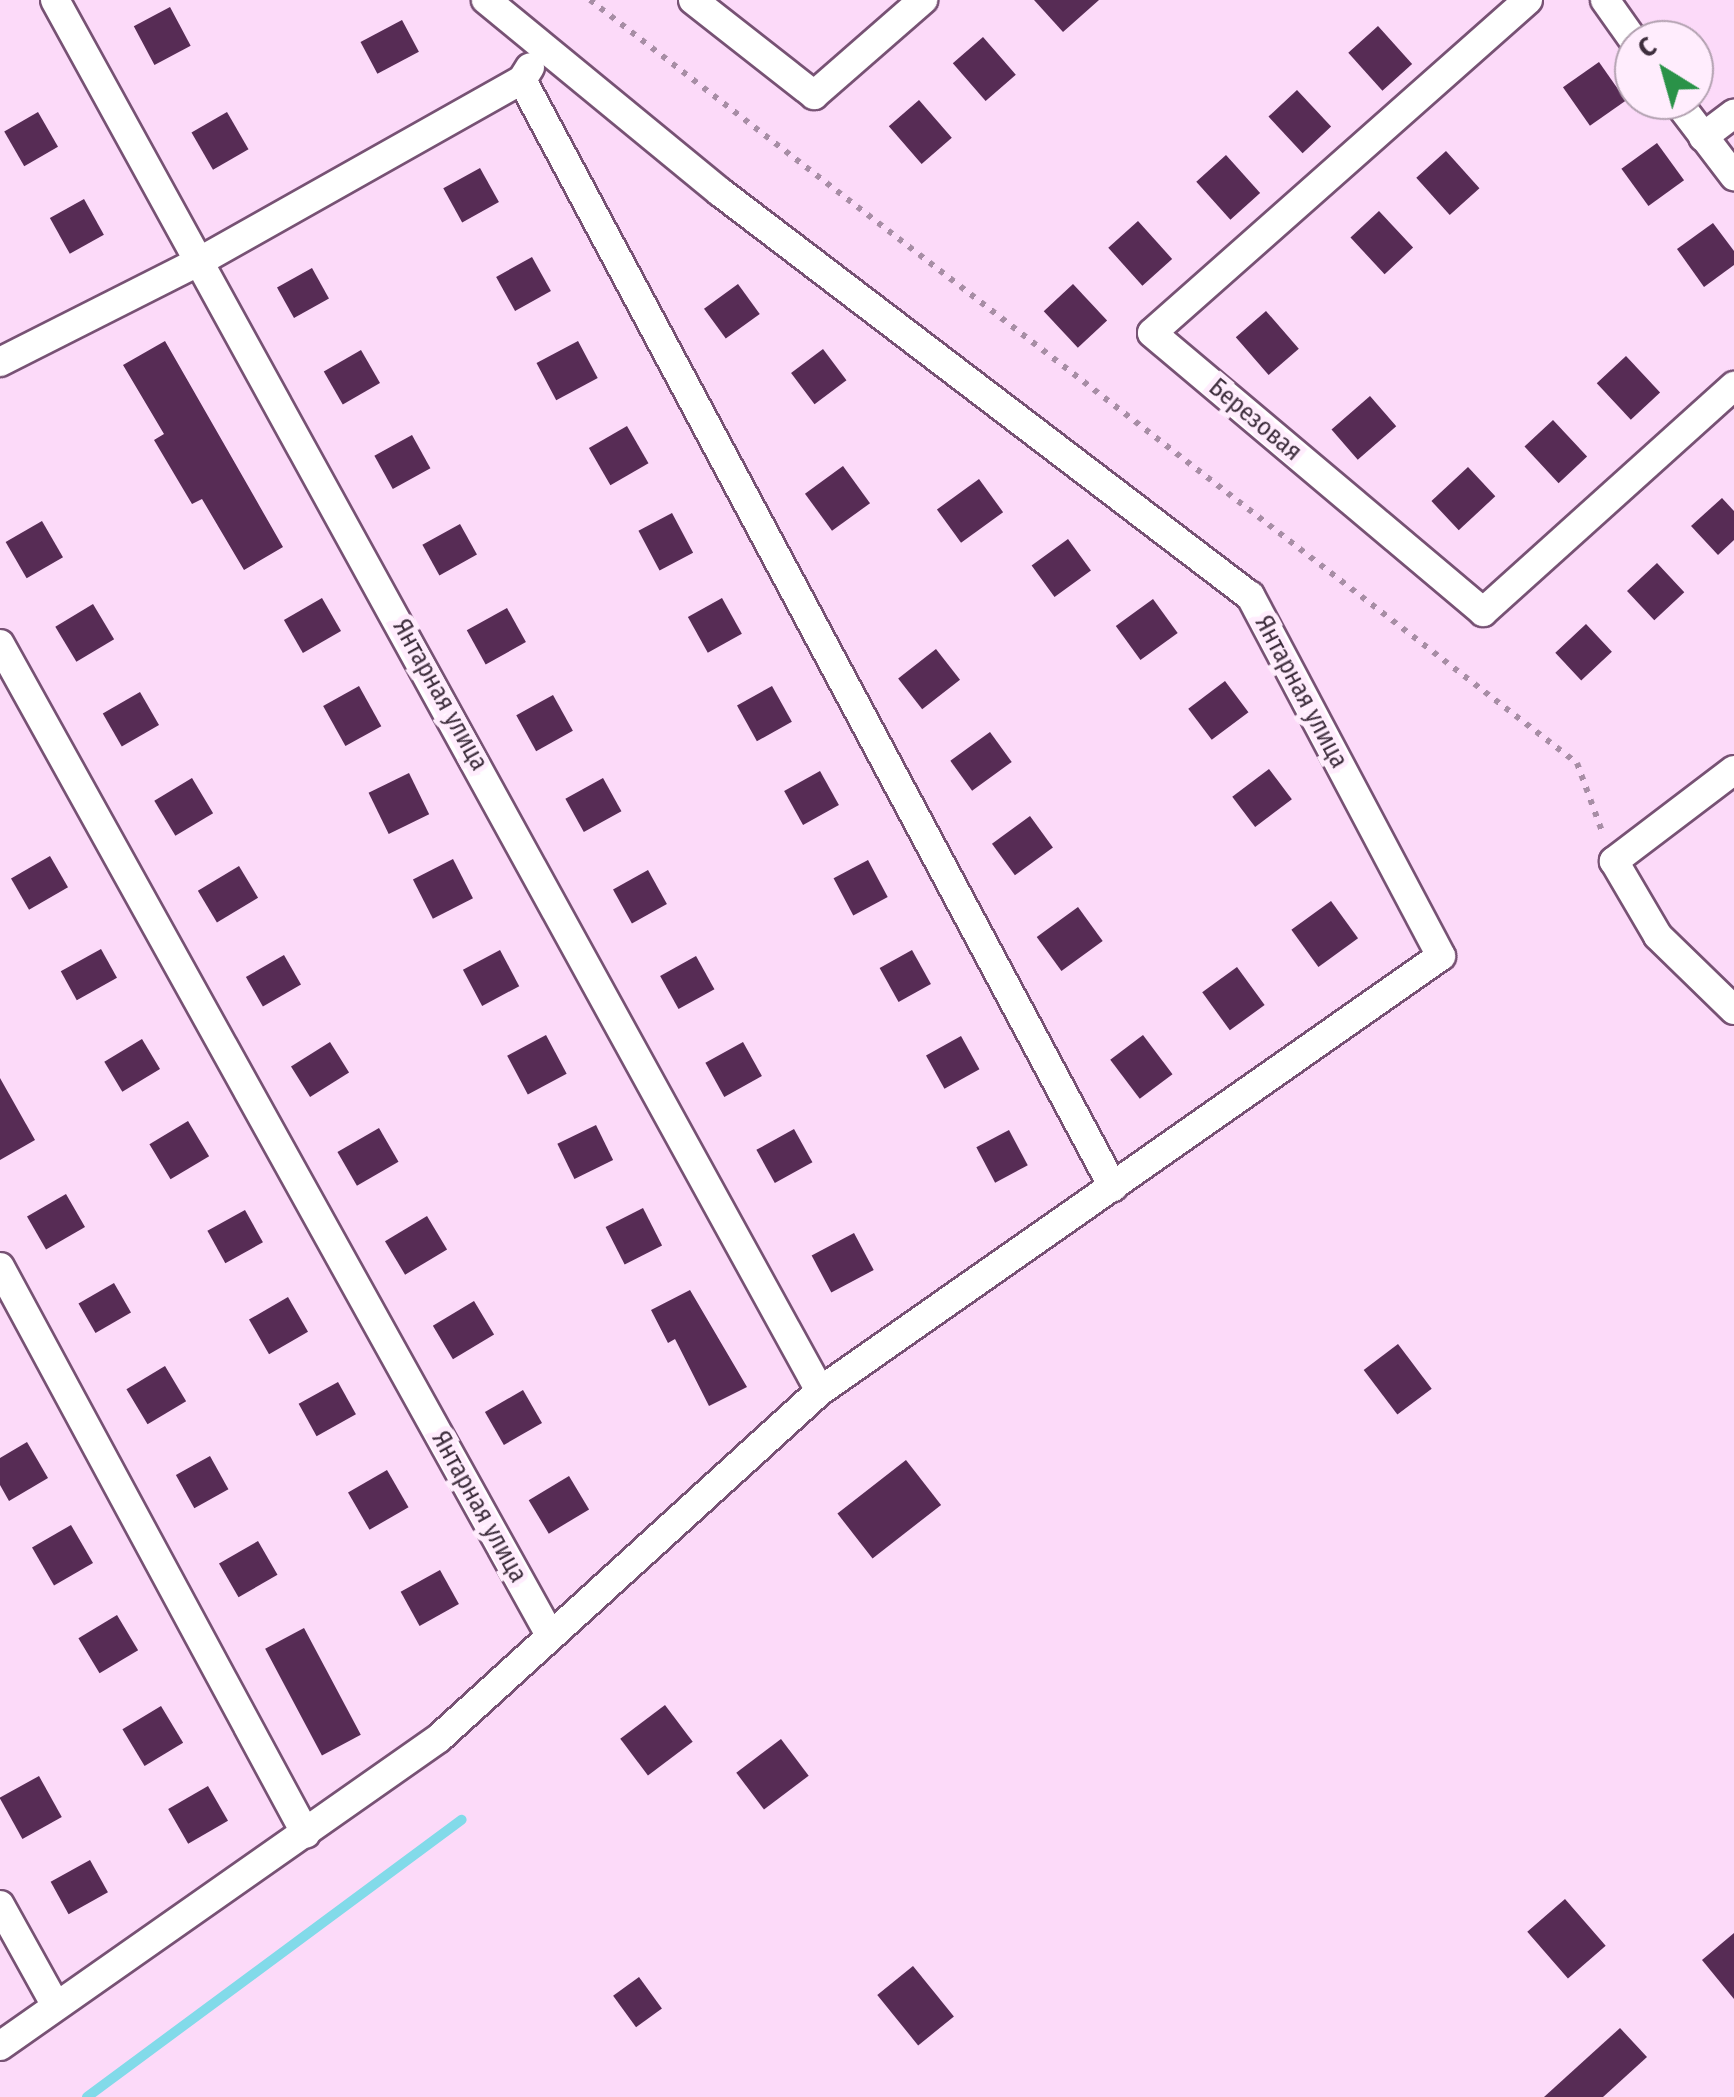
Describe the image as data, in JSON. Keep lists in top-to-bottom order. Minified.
{"streets":{"street":["Березовая","Янтарная улица"]},"north":"top left"}
